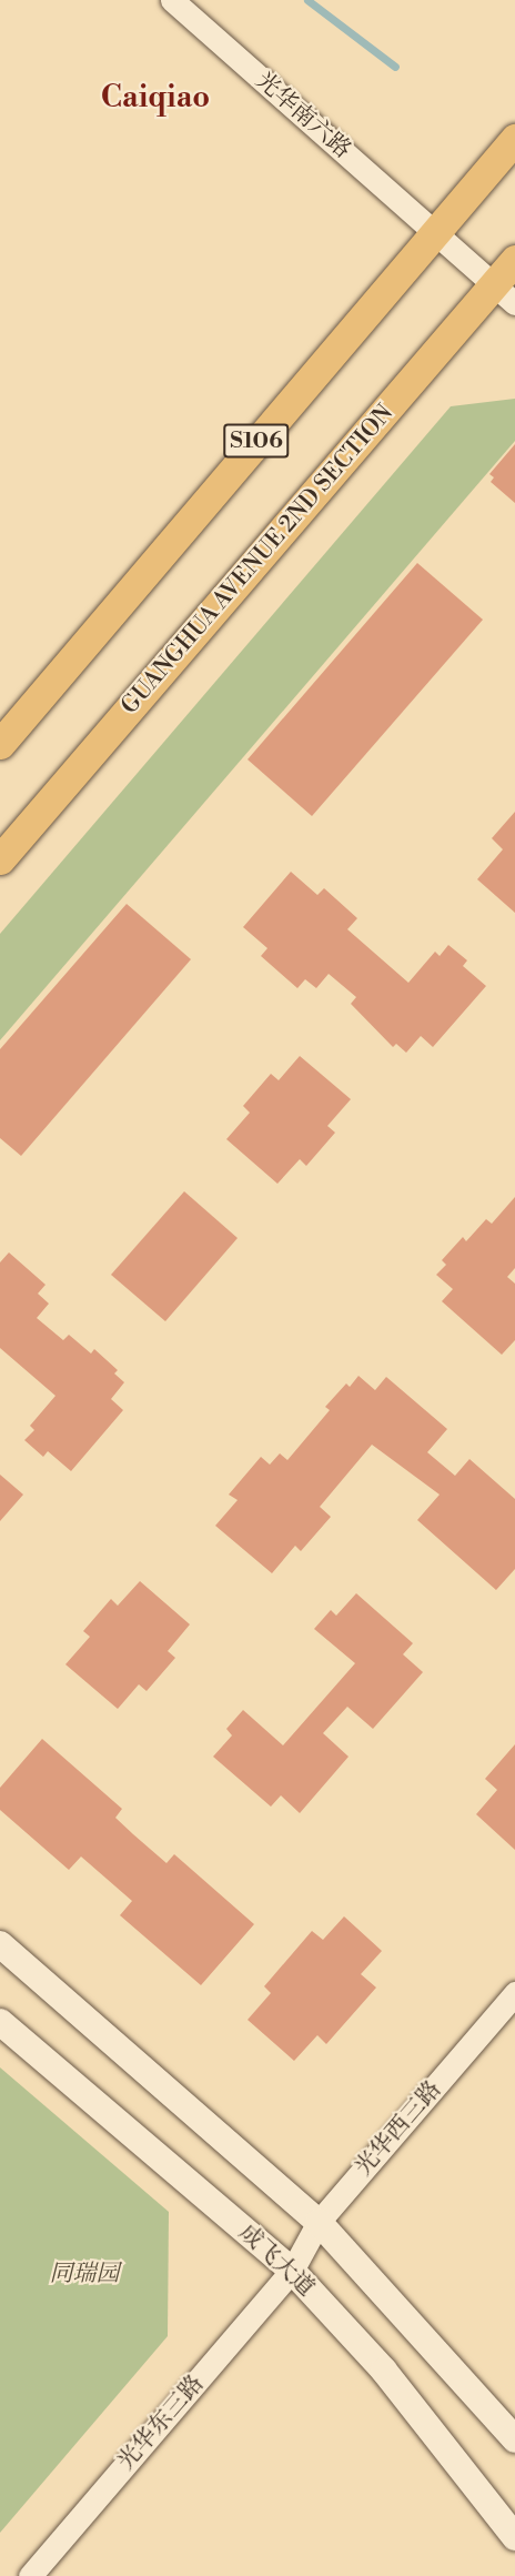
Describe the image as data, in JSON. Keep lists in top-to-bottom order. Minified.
{"streets":{"main road":["S106","GUANGHUA AVENUE 2ND SECTION","成飞大道"],"street":["光华南六路","光华西三路","光华东三路"]},"crossings":[["光华南六路","S106"],["光华南六路","GUANGHUA AVENUE 2ND SECTION"],["光华西三路","成飞大道"],["光华西三路","光华东三路"],["成飞大道","光华东三路"]],"districts":["Caiqiao"],"parks":["同瑞园"]}
